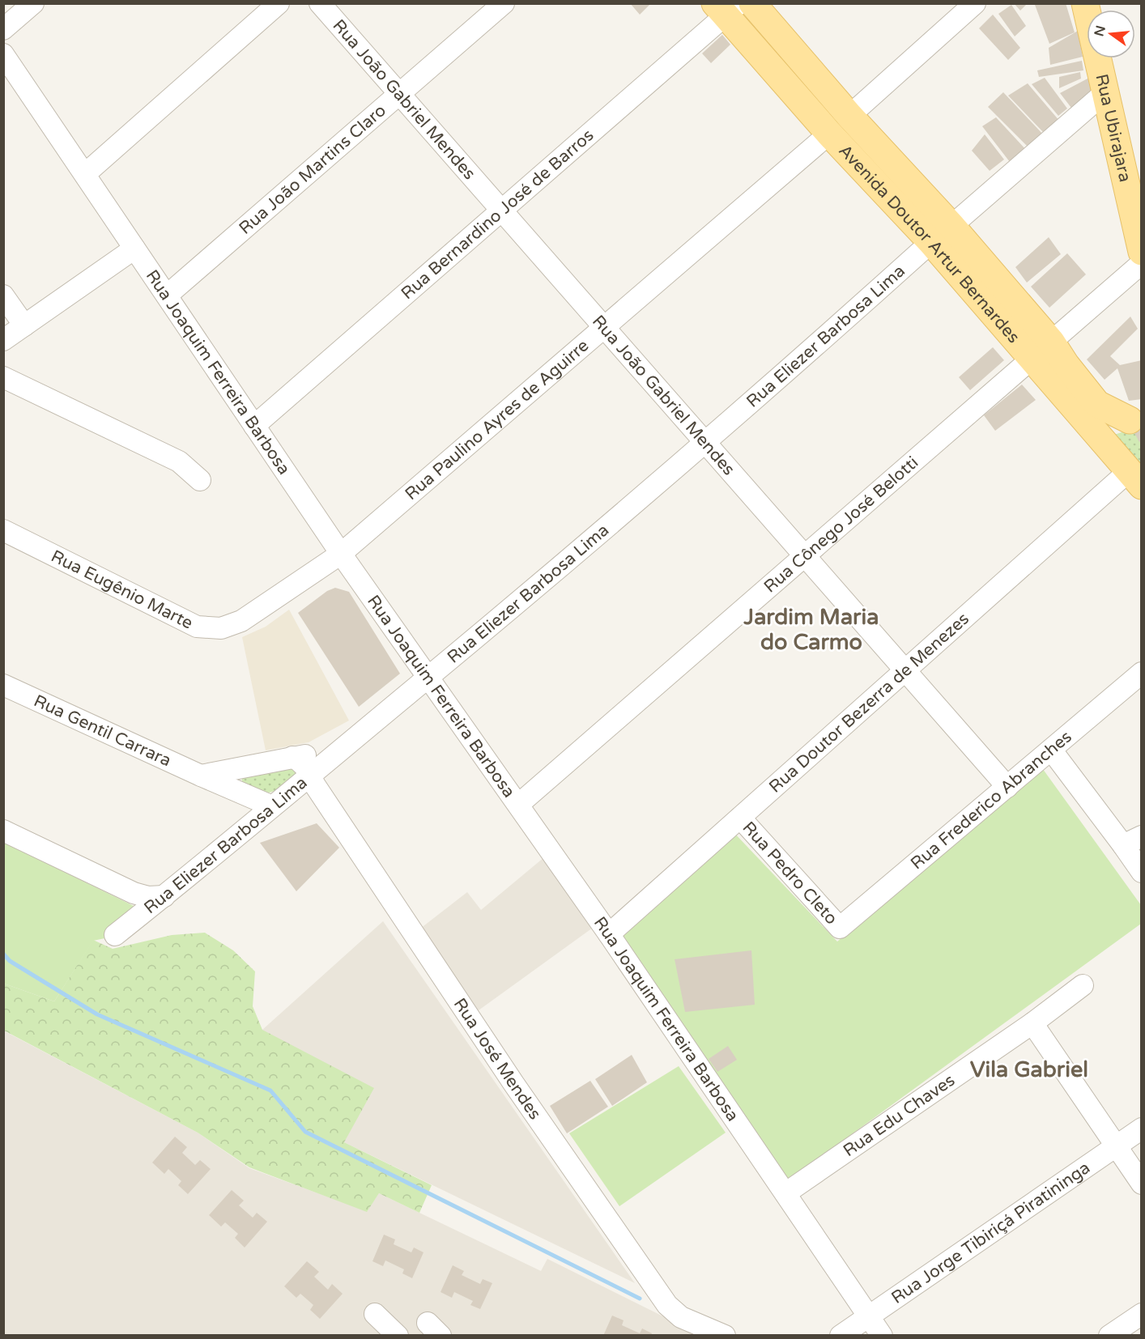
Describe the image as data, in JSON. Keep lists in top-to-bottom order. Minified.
{"streets":{"main road":["Rua Ubirajara","Avenida Doutor Artur Bernardes"],"street":["Rua João Gabriel Mendes","Rua João Martins Claro","Rua Bernardino José de Barros","Rua Eliezer Barbosa Lima","Rua Joaquim Ferreira Barbosa","Rua Paulino Ayres de Aguirre","Rua Cônego José Belotti","Rua Eugênio Marte","Rua Doutor Bezerra de Menezes","Rua Gentil Carrara","Rua Frederico Abranches","Rua Pedro Cleto","Rua José Mendes","Rua Edu Chaves","Rua Jorge Tibiriçá Piratininga"]},"crossings":[["Rua João Gabriel Mendes","Rua João Martins Claro"],["Rua João Gabriel Mendes","Rua Bernardino José de Barros"],["Rua João Gabriel Mendes","Rua Eliezer Barbosa Lima"],["Rua João Gabriel Mendes","Rua Paulino Ayres de Aguirre"],["Rua João Gabriel Mendes","Rua Cônego José Belotti"],["Rua João Gabriel Mendes","Rua Doutor Bezerra de Menezes"],["Rua João Gabriel Mendes","Rua Frederico Abranches"],["Rua Ubirajara","Rua Eliezer Barbosa Lima"],["Rua João Martins Claro","Rua Joaquim Ferreira Barbosa"],["Rua Bernardino José de Barros","Avenida Doutor Artur Bernardes"],["Rua Bernardino José de Barros","Rua Joaquim Ferreira Barbosa"],["Avenida Doutor Artur Bernardes","Rua Eliezer Barbosa Lima"],["Avenida Doutor Artur Bernardes","Rua Paulino Ayres de Aguirre"],["Avenida Doutor Artur Bernardes","Rua Cônego José Belotti"],["Avenida Doutor Artur Bernardes","Rua Doutor Bezerra de Menezes"],["Rua Eliezer Barbosa Lima","Rua Joaquim Ferreira Barbosa"],["Rua Eliezer Barbosa Lima","Rua Gentil Carrara"],["Rua Eliezer Barbosa Lima","Rua José Mendes"],["Rua Joaquim Ferreira Barbosa","Rua Paulino Ayres de Aguirre"],["Rua Joaquim Ferreira Barbosa","Rua Cônego José Belotti"],["Rua Joaquim Ferreira Barbosa","Rua Eugênio Marte"],["Rua Joaquim Ferreira Barbosa","Rua Doutor Bezerra de Menezes"],["Rua Joaquim Ferreira Barbosa","Rua Edu Chaves"],["Rua Joaquim Ferreira Barbosa","Rua Jorge Tibiriçá Piratininga"],["Rua Paulino Ayres de Aguirre","Rua Eugênio Marte"],["Rua Doutor Bezerra de Menezes","Rua Pedro Cleto"],["Rua Frederico Abranches","Rua Pedro Cleto"]],"districts":["Jardim Maria do Carmo","Vila Gabriel"],"north":"left"}
